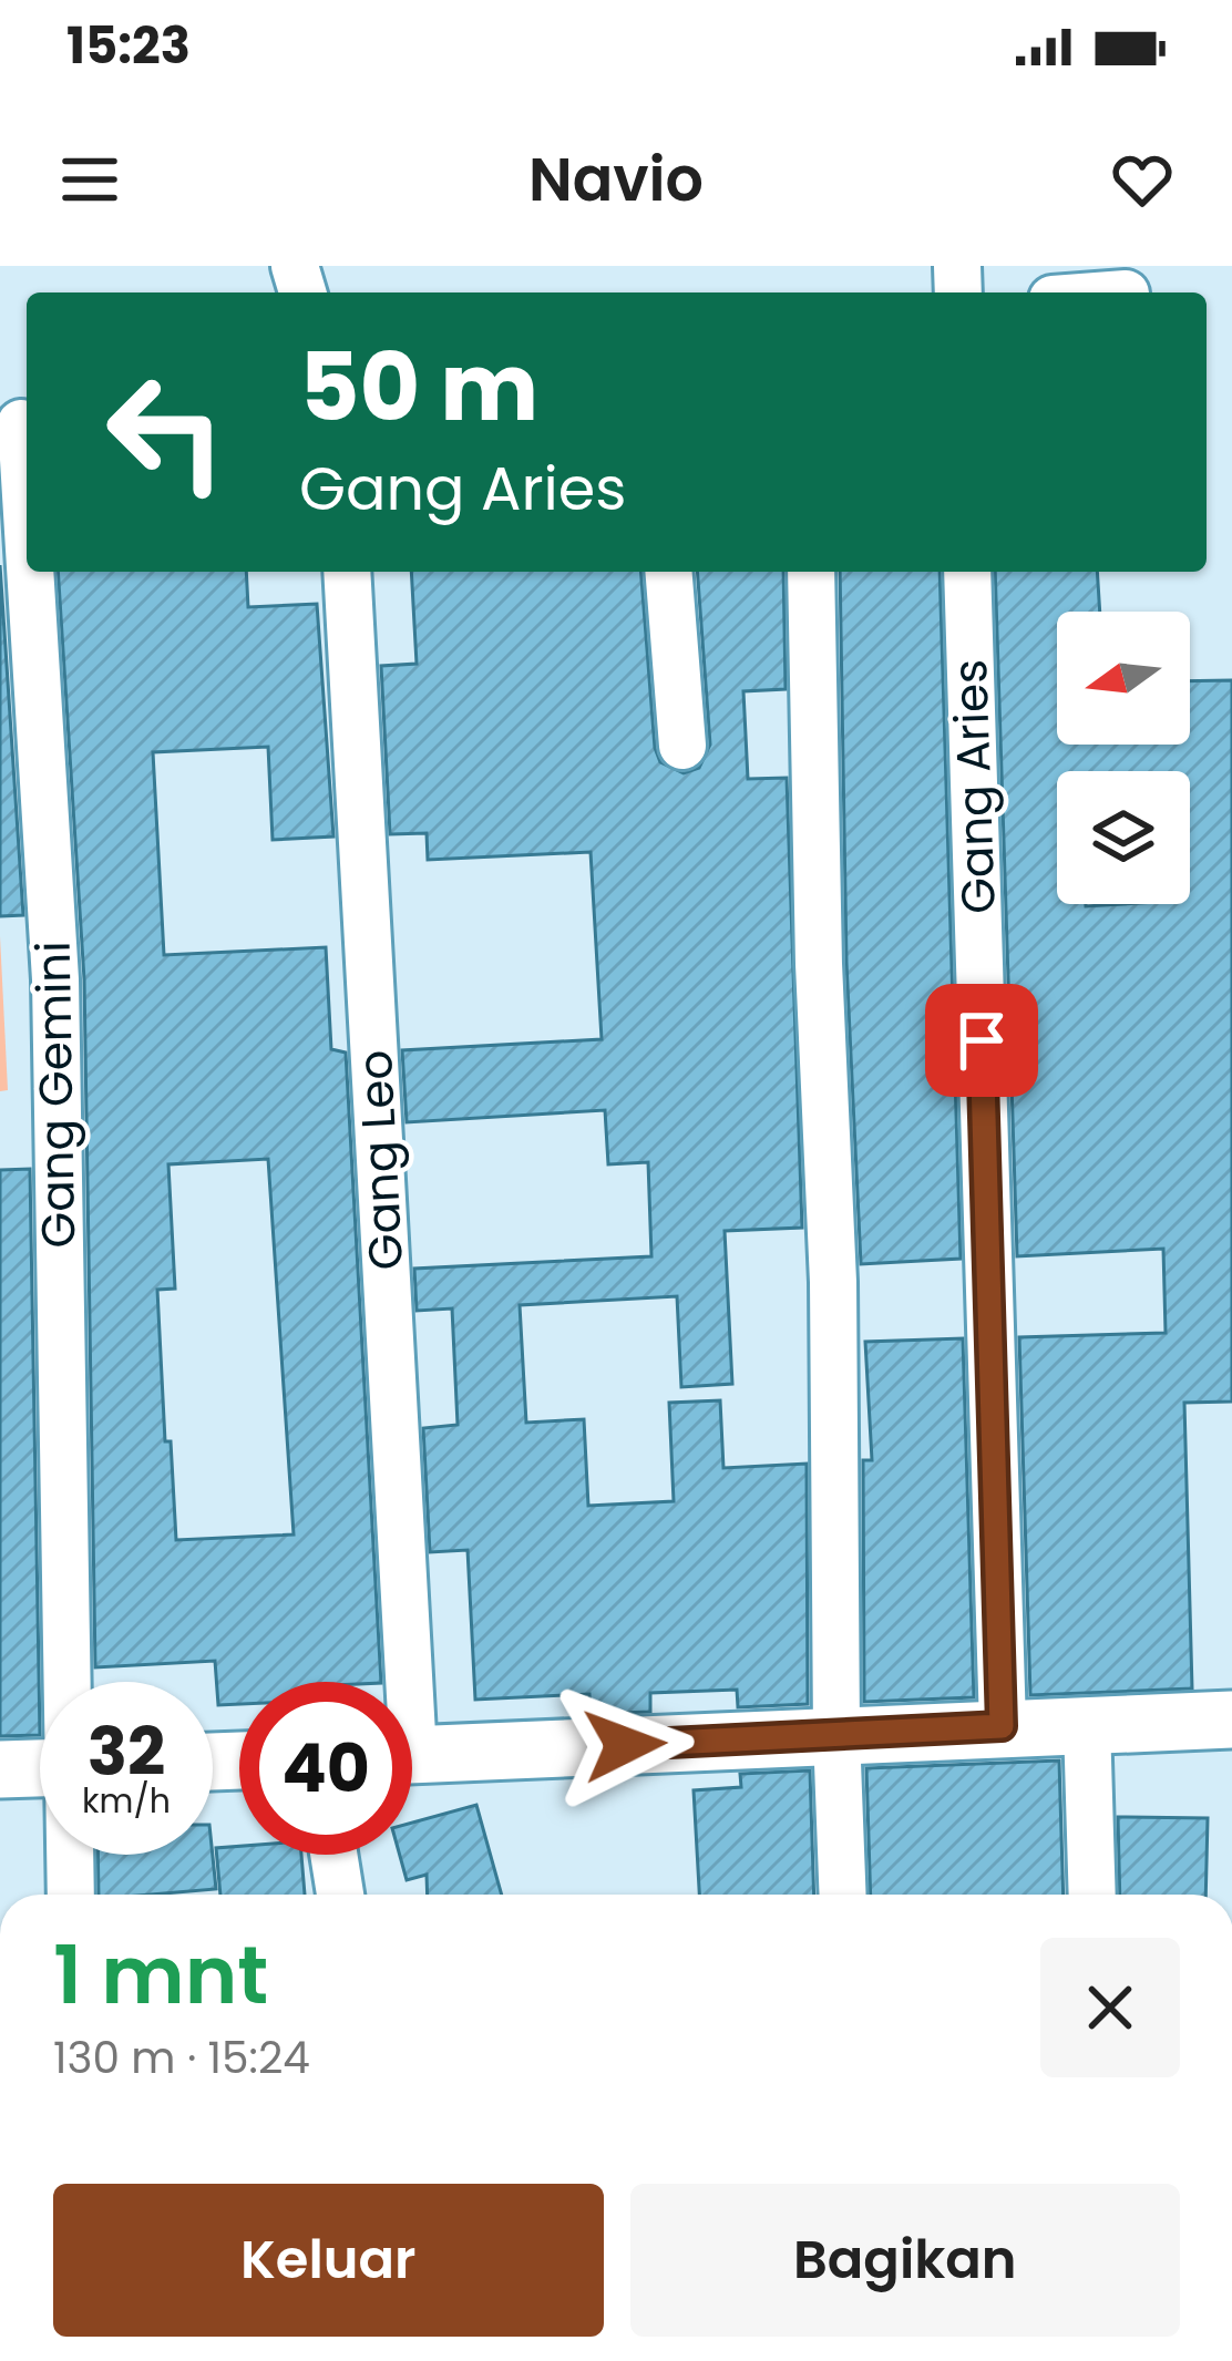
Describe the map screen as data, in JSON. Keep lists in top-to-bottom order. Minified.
{"streets":{"street":["Gang Aries","Gang Gemini","Gang Leo"]},"north":"left","page":{"status":"15:23","header":"Navio","turn":["50 m","Gang Aries"],"speed":"32 km/h","limit":"40","heading":["1 mnt","130 m · 15:24"],"buttons":["Keluar","Bagikan"]}}
